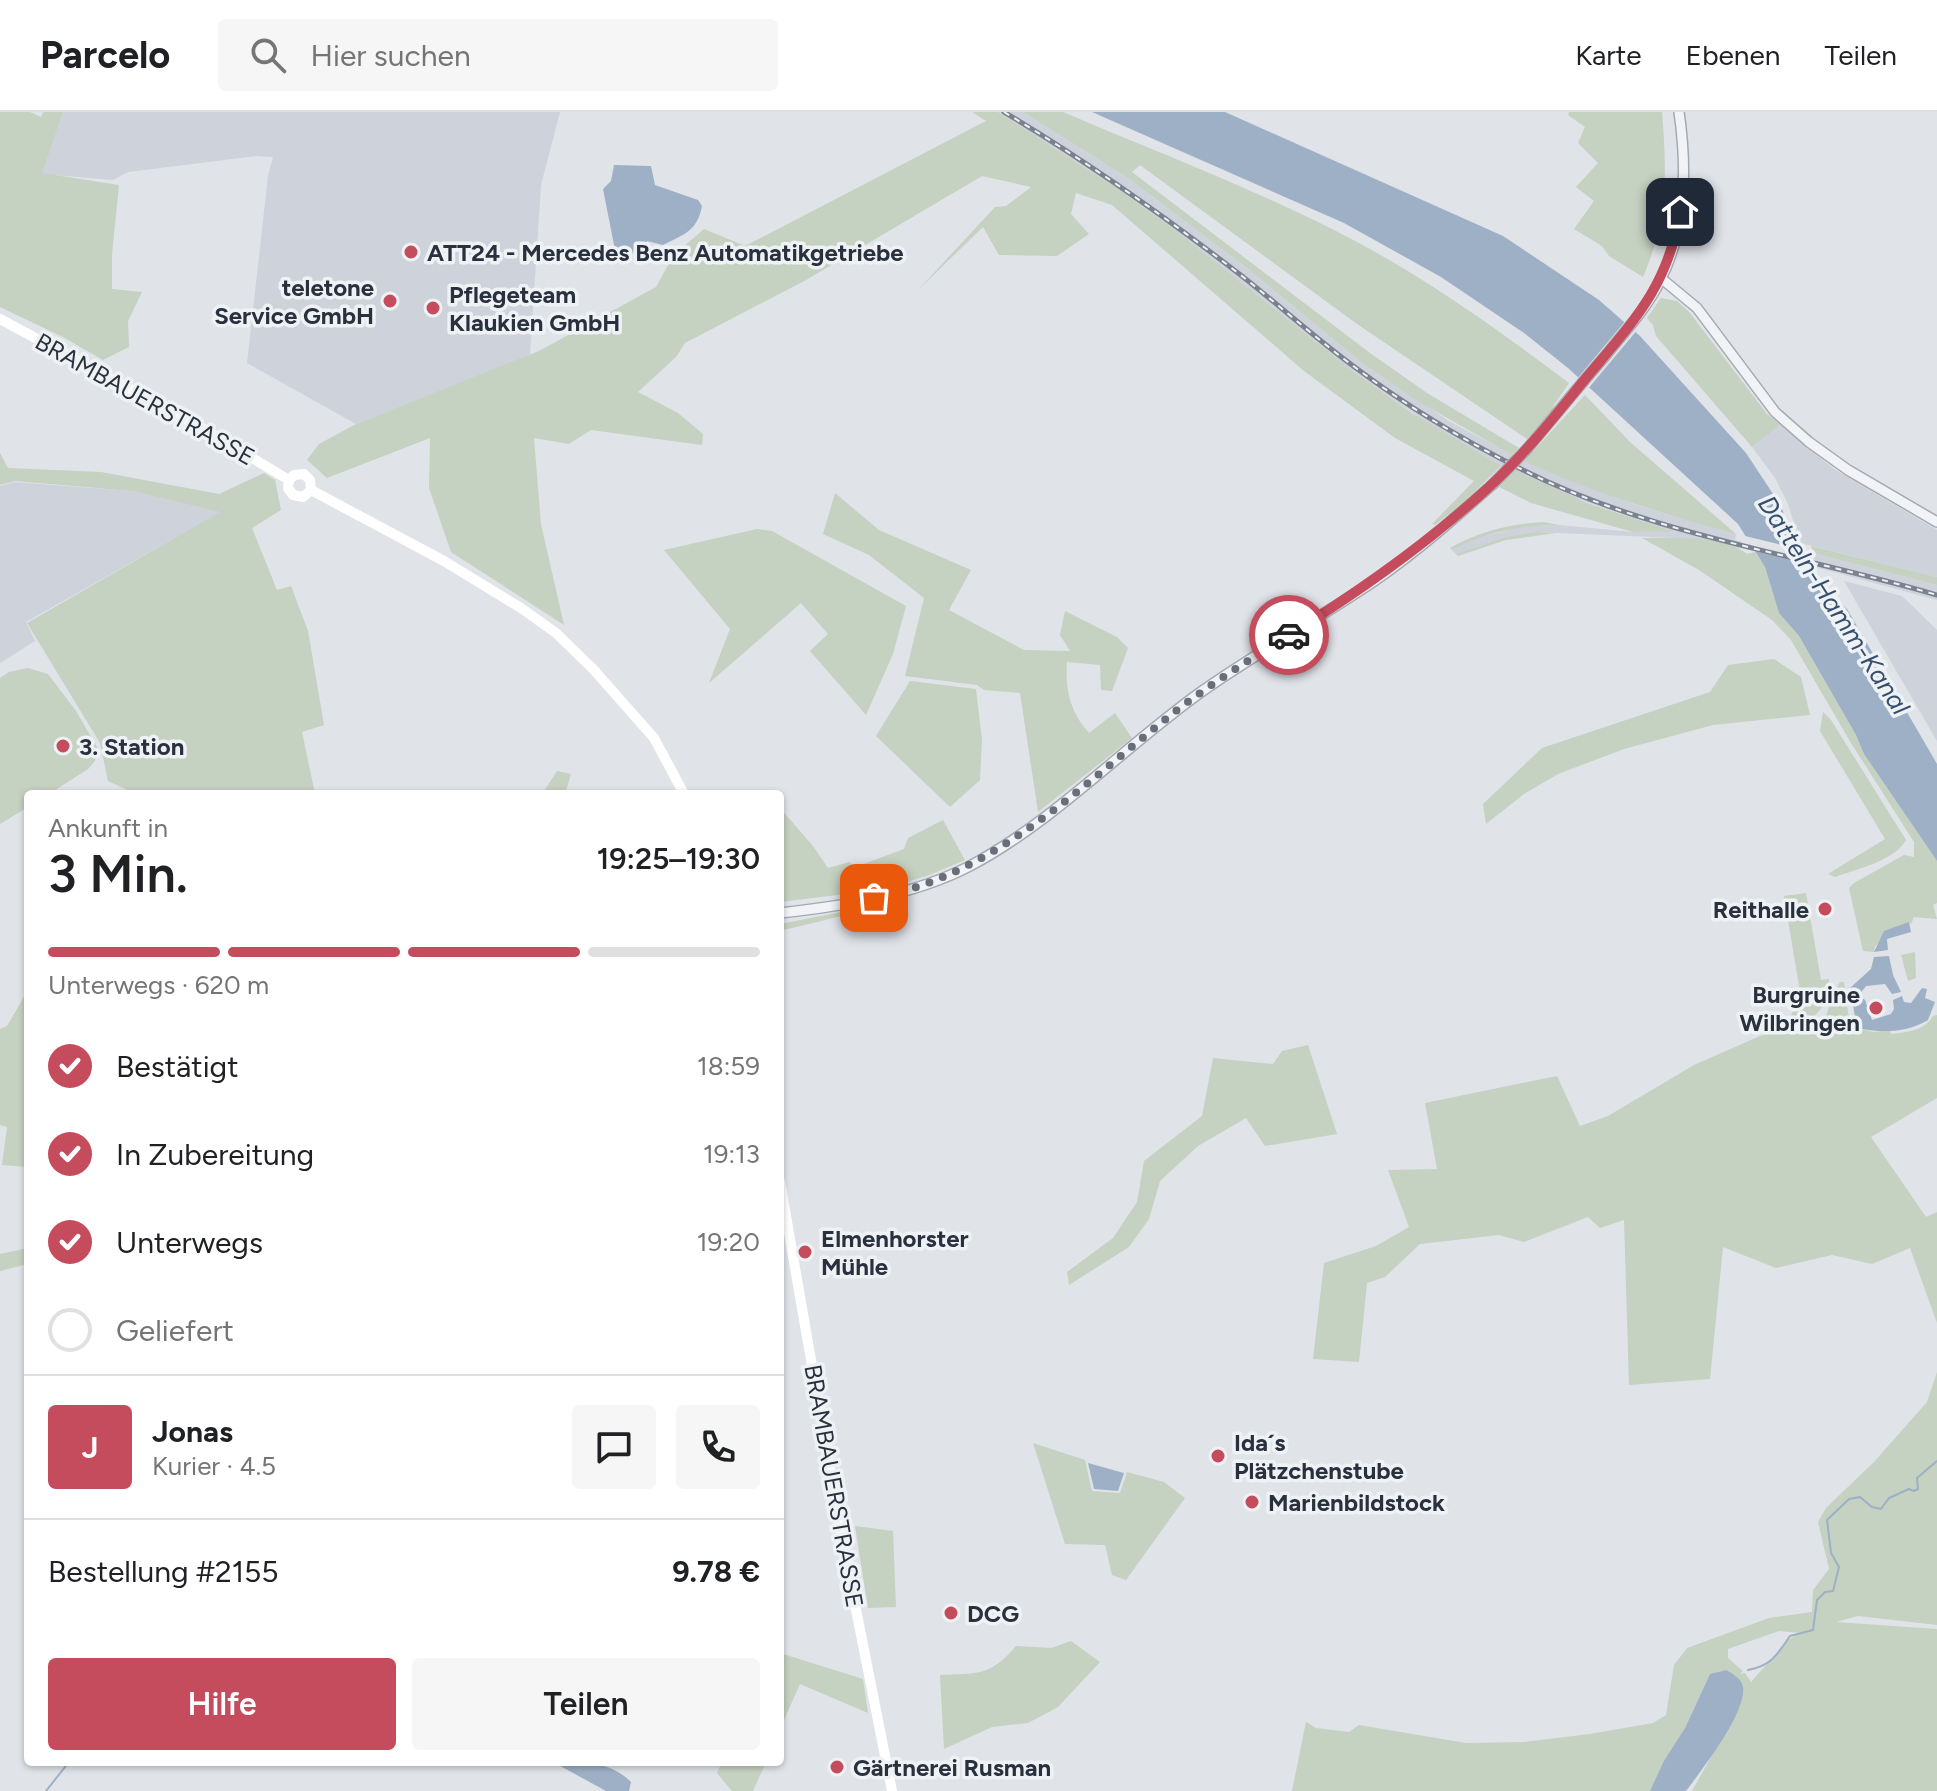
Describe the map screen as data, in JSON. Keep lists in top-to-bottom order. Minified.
{"streets":{"main road":["BRAMBAUERSTRASSE"]},"water":["Datteln-Hamm-Kanal"],"places":["ATT24 - Mercedes Benz Automatikgetriebe","teletone Service GmbH","Pflegeteam Klaukien GmbH","3. Station","Reithalle","Burgruine Wilbringen","Elmenhorster Mühle","Ida´s Plätzchenstube","Marienbildstock","DCG","Gärtnerei Rusman"],"page":{"header":"Parcelo","search":"Hier suchen","nav":["Karte","Ebenen","Teilen"],"heading":["3 Min.","Ankunft in","19:25–19:30"],"panel":["Jonas","Kurier · 4.5","Bestellung #2155","9.78 €"],"bar":"Unterwegs · 620 m","list":[["Bestätigt","18:59"],["In Zubereitung","19:13"],["Unterwegs","19:20"],"Geliefert"],"round":"J","buttons":["Hilfe","Teilen"]}}
